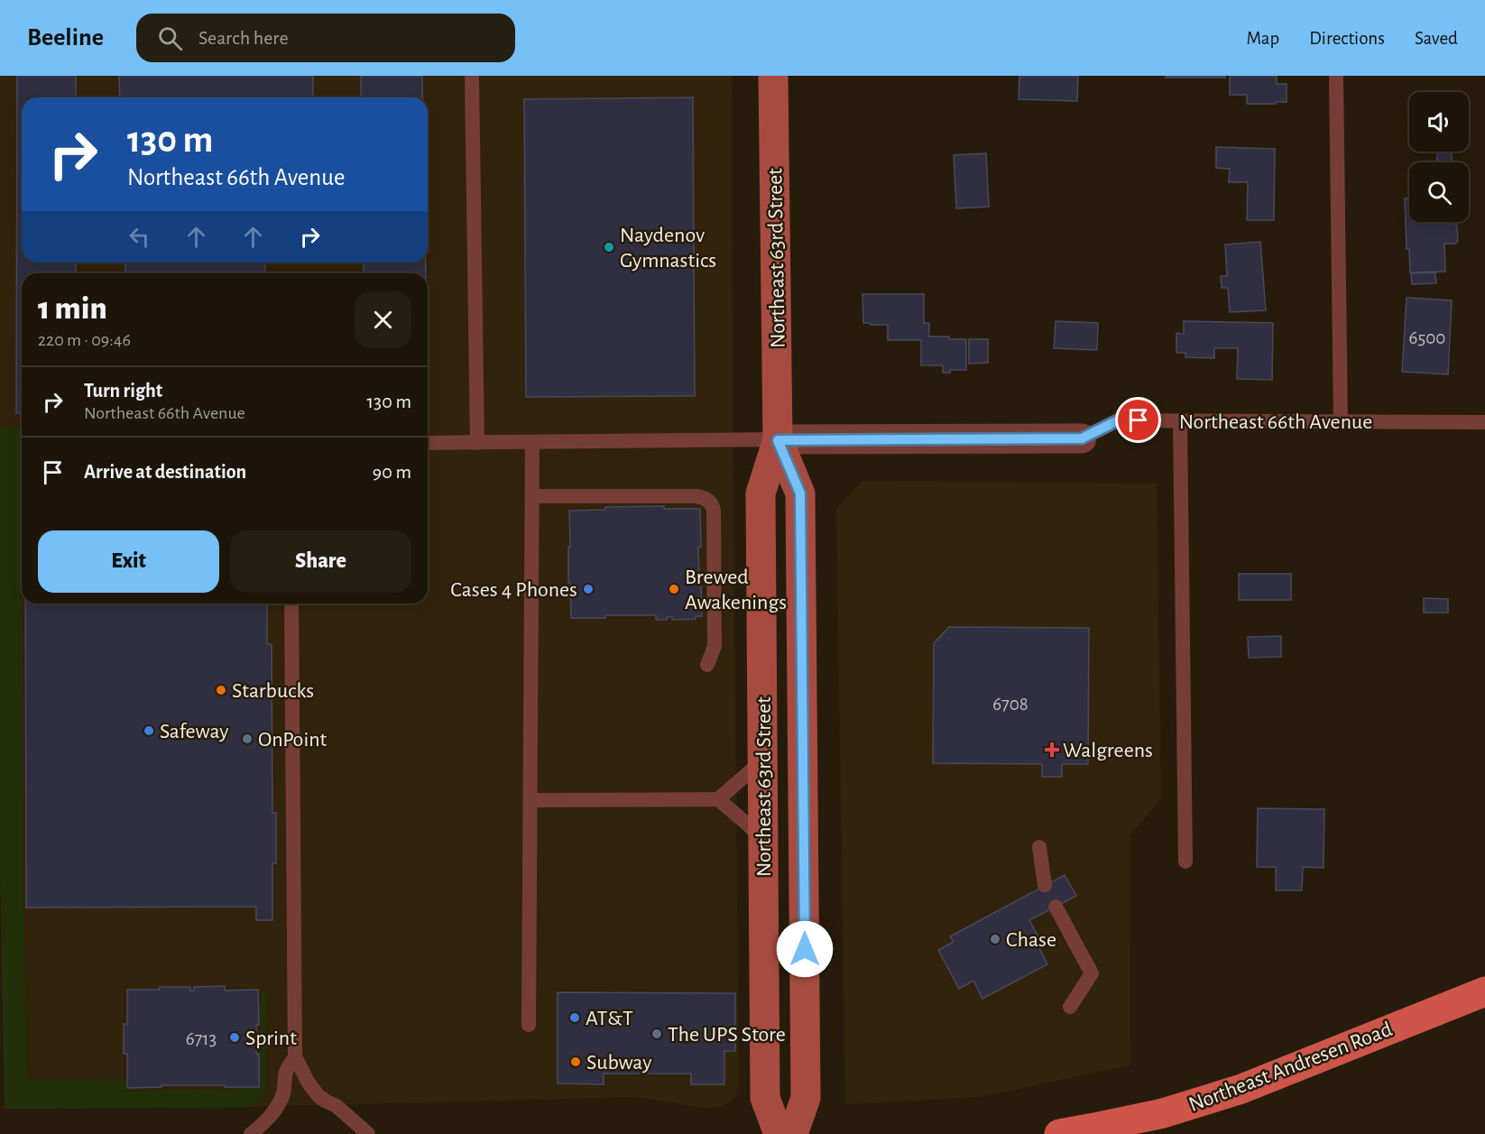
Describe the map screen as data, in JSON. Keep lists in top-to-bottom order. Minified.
{"streets":{"main road":["Northeast 63rd Street","Northeast Andresen Road"],"street":["Northeast 66th Avenue"]},"crossings":[["Northeast 63rd Street","Northeast 66th Avenue"]],"places":{"other":["Naydenov Gymnastics","Cases 4 Phones","Brewed Awakenings","Starbucks","Safeway","OnPoint","Chase","AT&T","The UPS Store","Sprint","Subway"],"health":["Walgreens"]},"house_numbers":["6500","6708","6713"],"page":{"header":"Beeline","search":"Search here","nav":["Map","Directions","Saved"],"turn":["130 m","Northeast 66th Avenue"],"heading":["1 min","220 m · 09:46"],"list":[{"name":"Turn right","note":"Northeast 66th Avenue","value":"130 m"},{"name":"Arrive at destination","value":"90 m"}],"buttons":["Exit","Share"]}}
